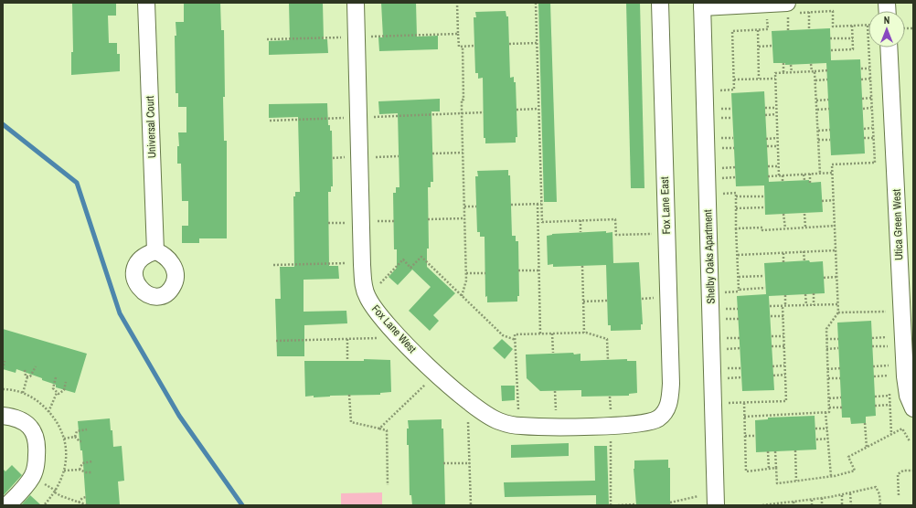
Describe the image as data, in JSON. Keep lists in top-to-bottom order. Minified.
{"streets":{"street":["Universal Court","Fox Lane East","Utica Green West","Shelby Oaks Apartment","Fox Lane West"]},"crossings":[["Fox Lane East","Fox Lane West"]],"north":"top"}
